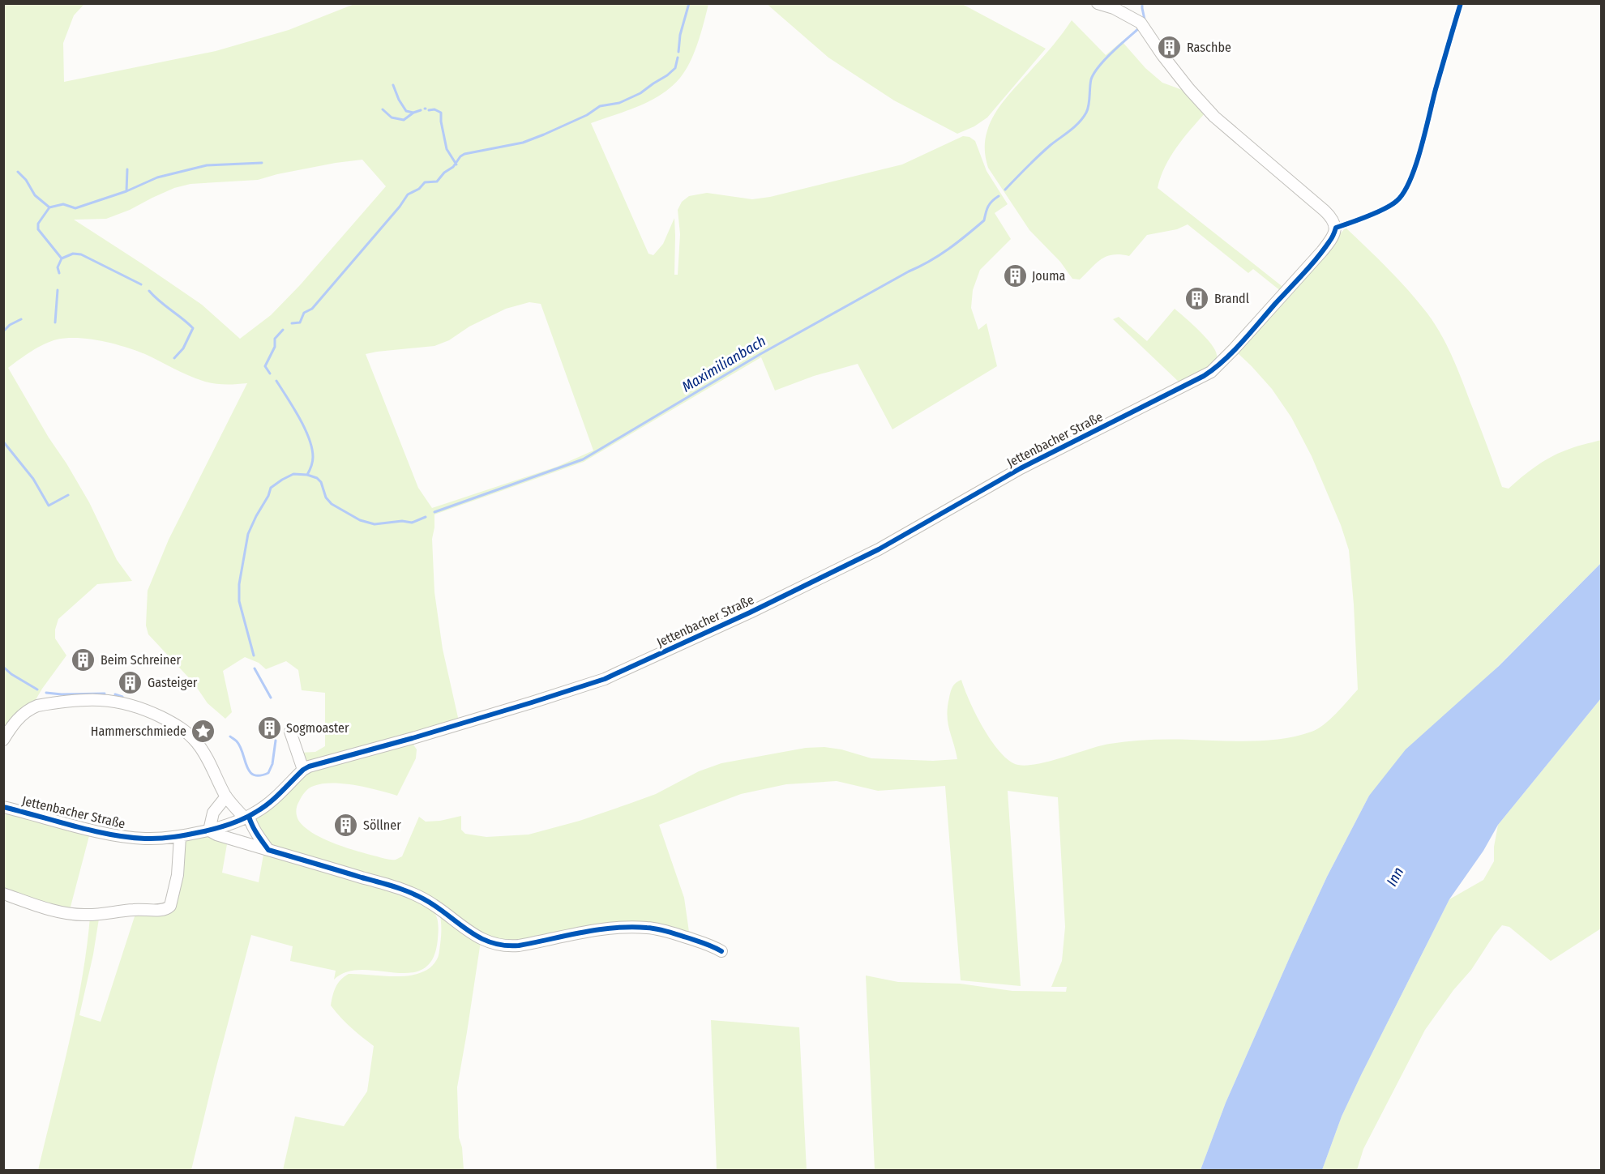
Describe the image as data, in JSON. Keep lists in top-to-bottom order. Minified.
{"streets":{"street":["Jettenbacher Straße"]},"water":["Maximilianbach","Inn"],"places":{"building":["Raschbe","Jouma","Brandl","Beim Schreiner","Gasteiger","Sogmoaster","Söllner"],"place":["Hammerschmiede"]}}
